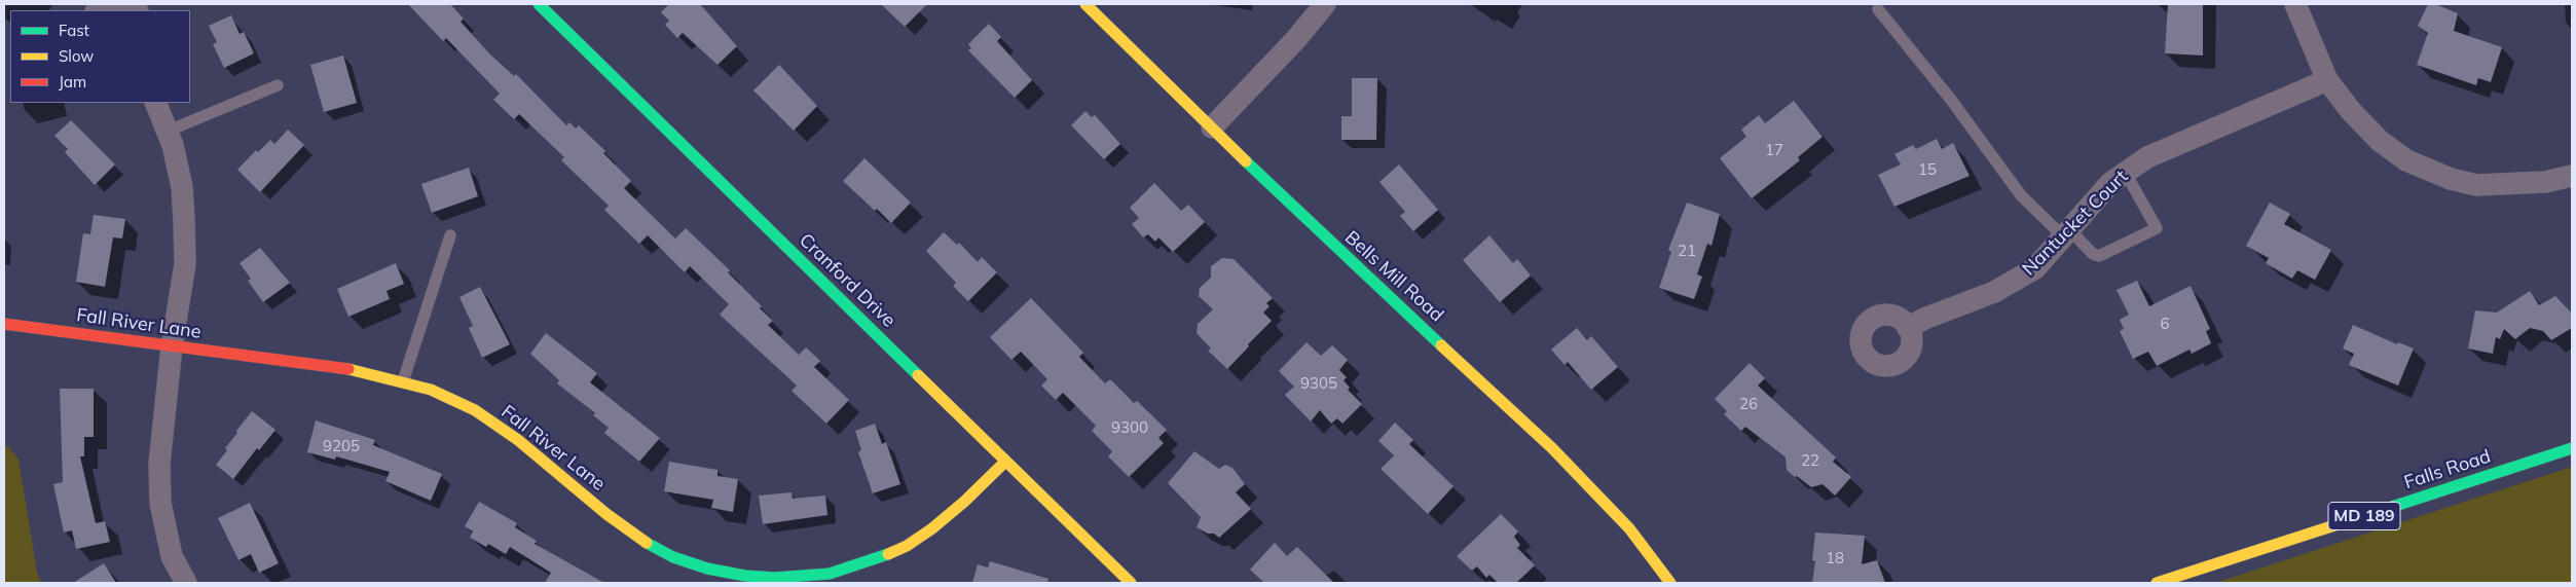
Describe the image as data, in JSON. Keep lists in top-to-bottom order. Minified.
{"streets":{"street":["Nantucket Court","Bells Mill Road","Cranford Drive","Fall River Lane","Falls Road","MD 189"]},"crossings":[["Cranford Drive","Fall River Lane"]],"house_numbers":["17","15","21","6","9305","26","9300","9205","22","18"],"legend":["Fast","Slow","Jam"]}
